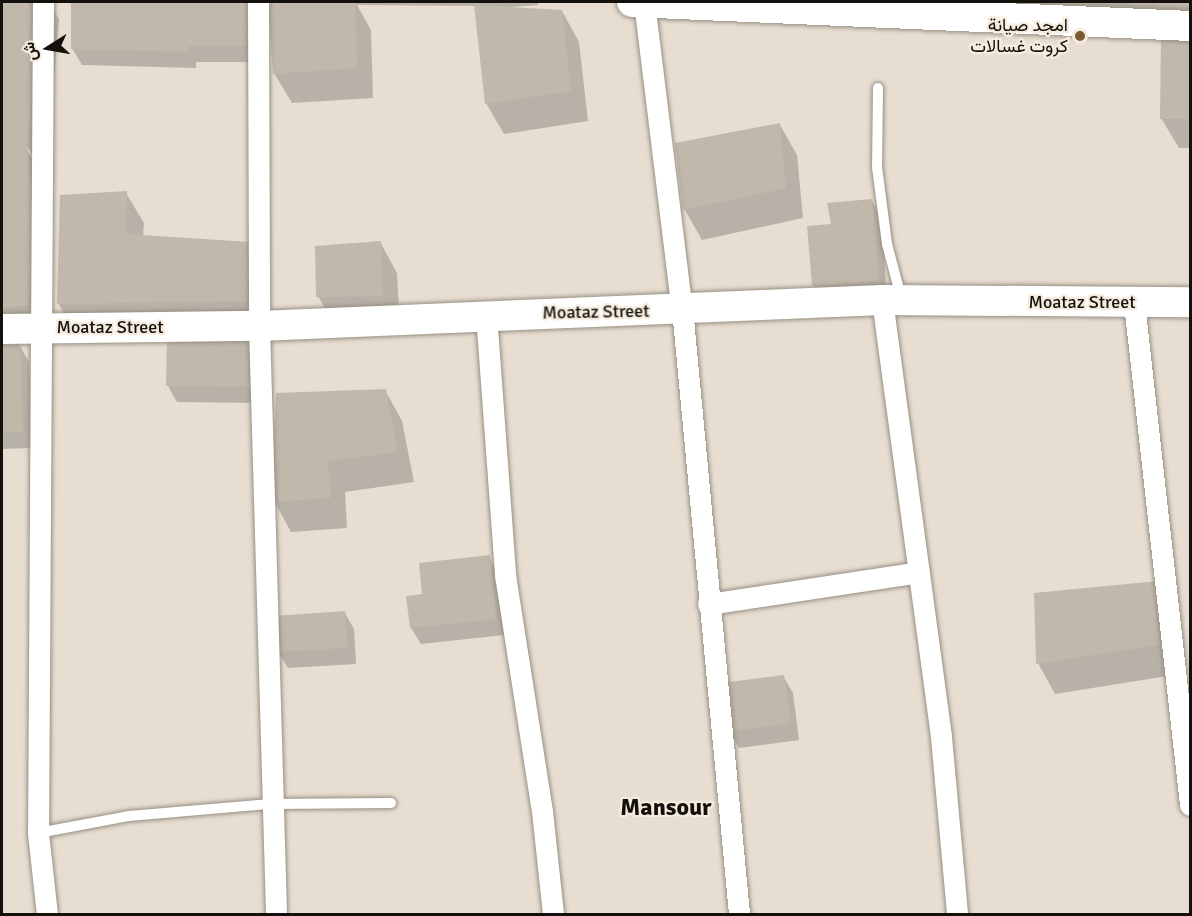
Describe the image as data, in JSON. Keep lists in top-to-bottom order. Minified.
{"streets":{"street":["Moataz Street"]},"districts":["Mansour"],"places":["امجد صيانة كروت غسالات"],"north":"left"}
